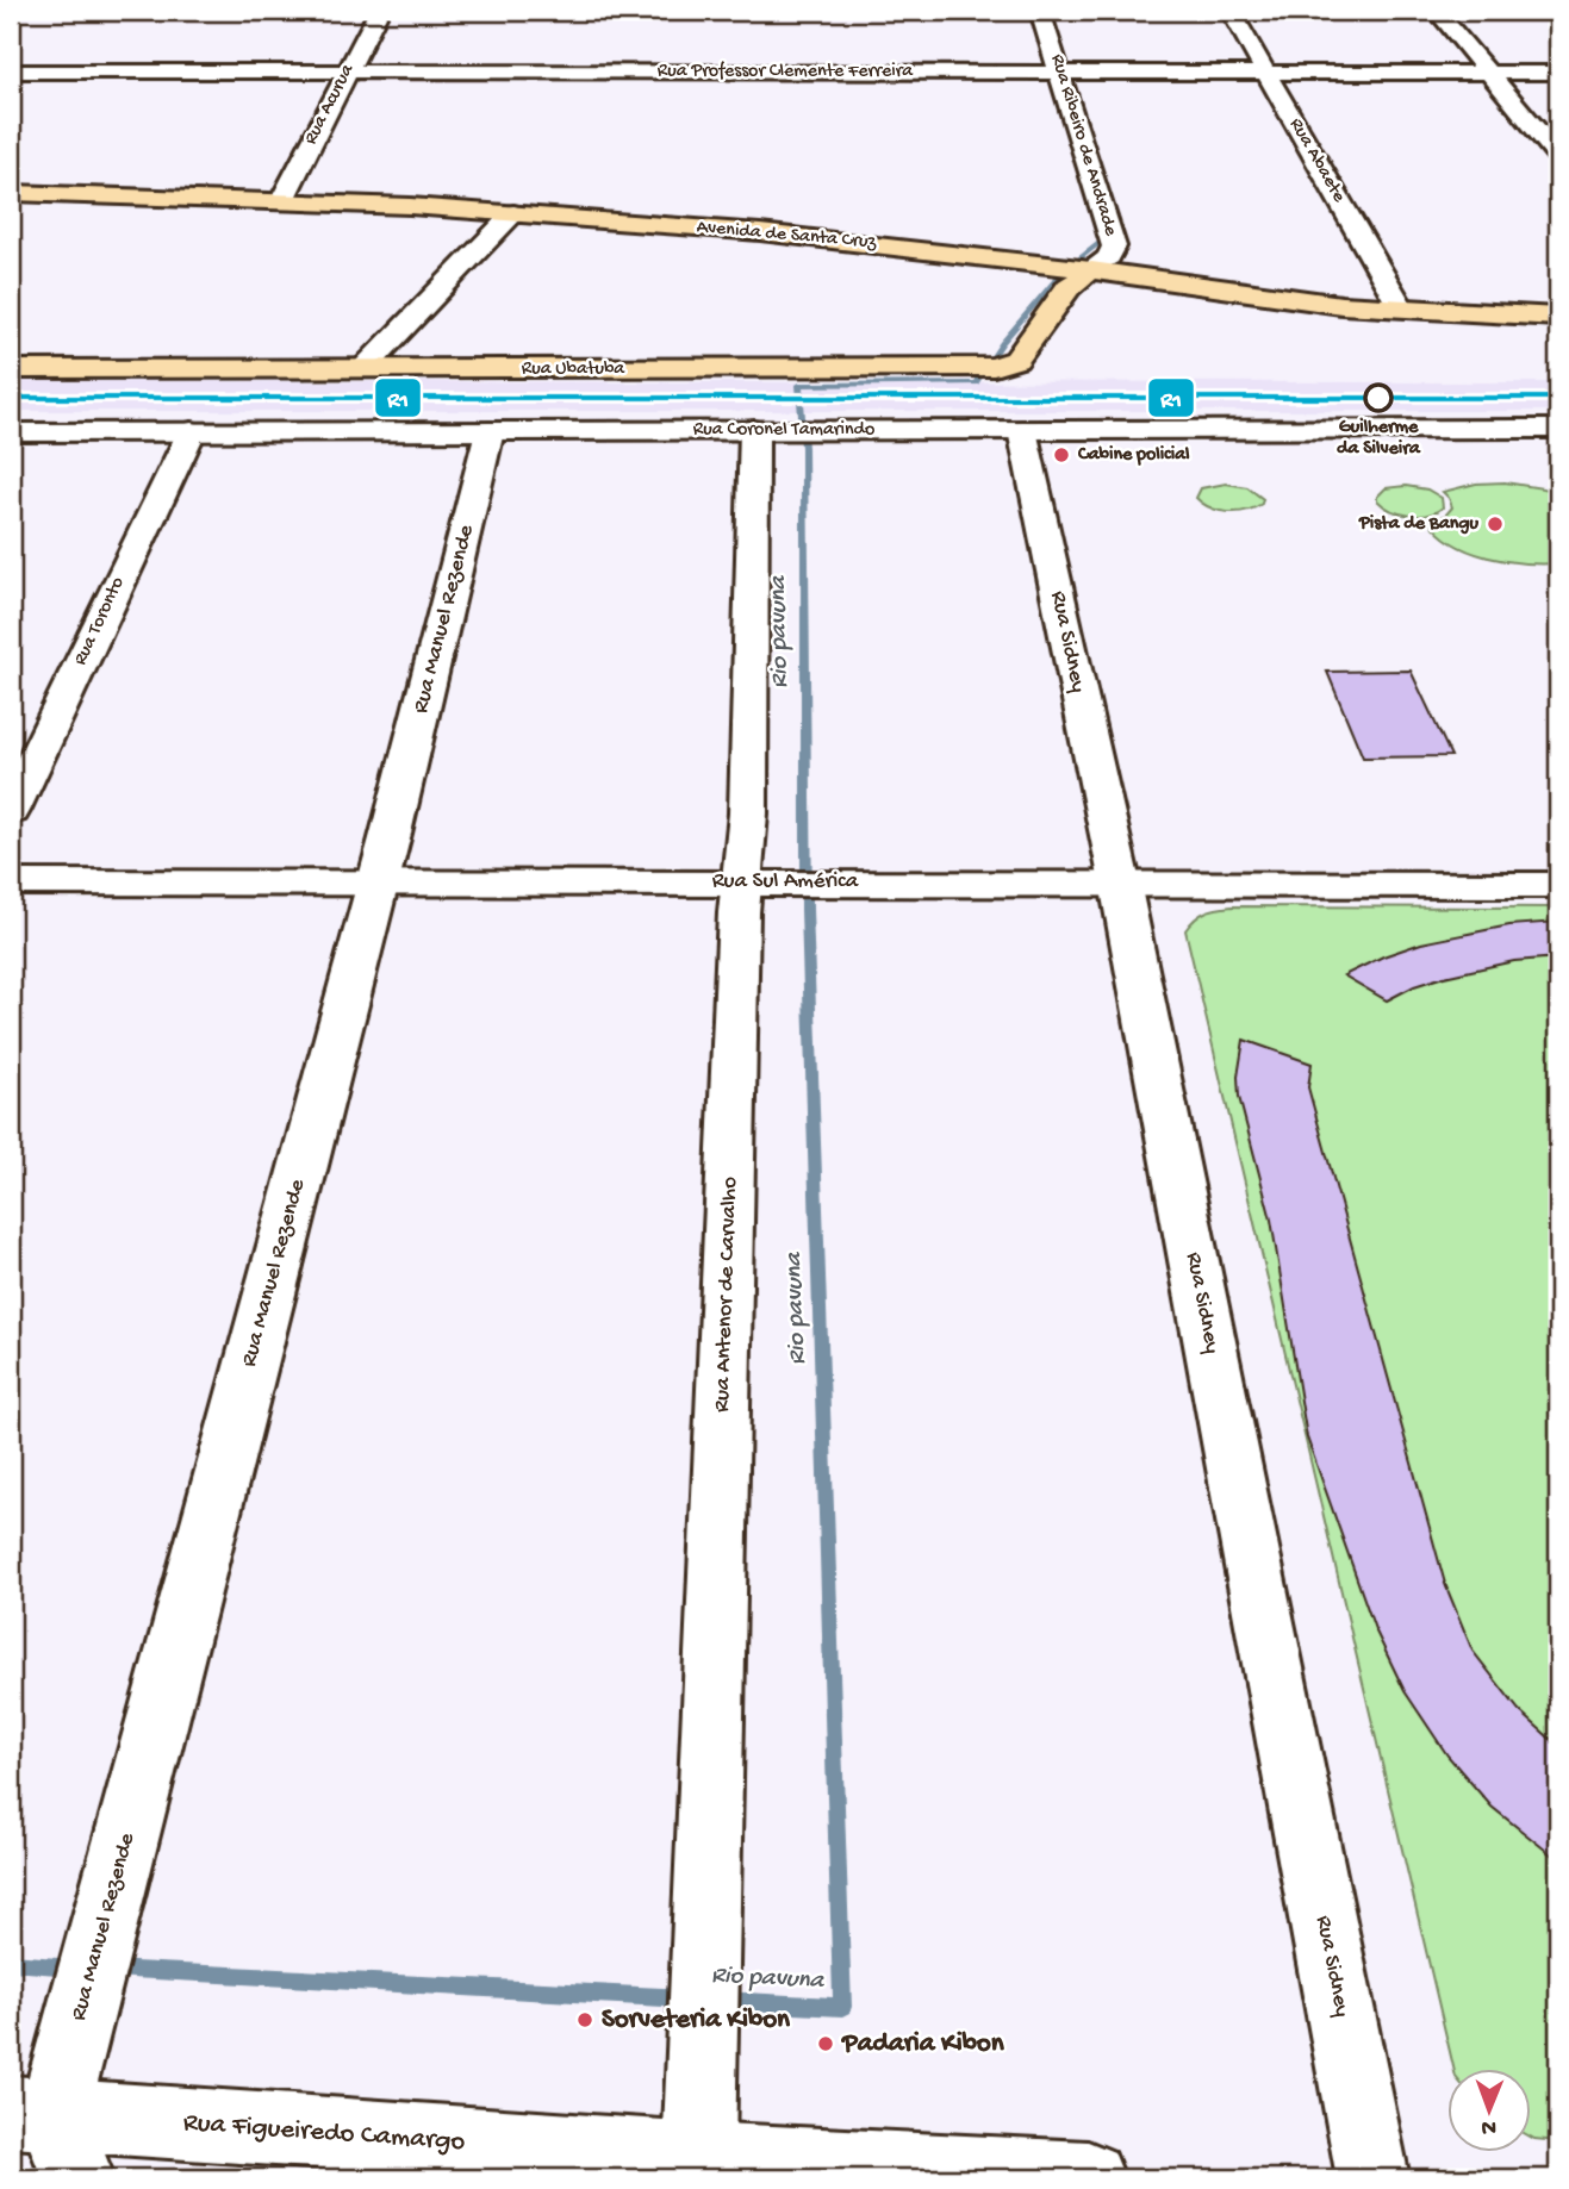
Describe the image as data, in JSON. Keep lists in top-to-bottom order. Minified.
{"streets":{"main road":["Avenida de Santa Cruz","Rua Ubatuba"],"street":["Rua Professor Clemente Ferreira","Rua Acurua","Rua Ribeiro de Andrade","Rua Abaete","Rua Coronel Tamarindo","Rua Manuel Rezende","Rua Toronto","Rua Sidney","Rua Sul América","Rua Antenor de Carvalho","Rua Figueiredo Camargo"]},"crossings":[["Rua Professor Clemente Ferreira","Rua Acurua"],["Rua Professor Clemente Ferreira","Rua Ribeiro de Andrade"],["Rua Professor Clemente Ferreira","Rua Abaete"],["Rua Acurua","Avenida de Santa Cruz"],["Rua Ribeiro de Andrade","Avenida de Santa Cruz"],["Rua Ribeiro de Andrade","Rua Ubatuba"],["Rua Abaete","Avenida de Santa Cruz"],["Avenida de Santa Cruz","Rua Ubatuba"],["Rua Coronel Tamarindo","Rua Manuel Rezende"],["Rua Coronel Tamarindo","Rua Toronto"],["Rua Coronel Tamarindo","Rua Sidney"],["Rua Coronel Tamarindo","Rua Antenor de Carvalho"],["Rua Manuel Rezende","Rua Sul América"],["Rua Manuel Rezende","Rua Figueiredo Camargo"],["Rua Sidney","Rua Sul América"],["Rua Sul América","Rua Antenor de Carvalho"],["Rua Antenor de Carvalho","Rua Figueiredo Camargo"]],"water":["Rio pavuna"],"places":["Guilherme da Silveira","Cabine policial","Pista de Bangu","Sorveteria Kibon","Padaria Kibon"],"lines":["transit line R1"],"north":"bottom"}
